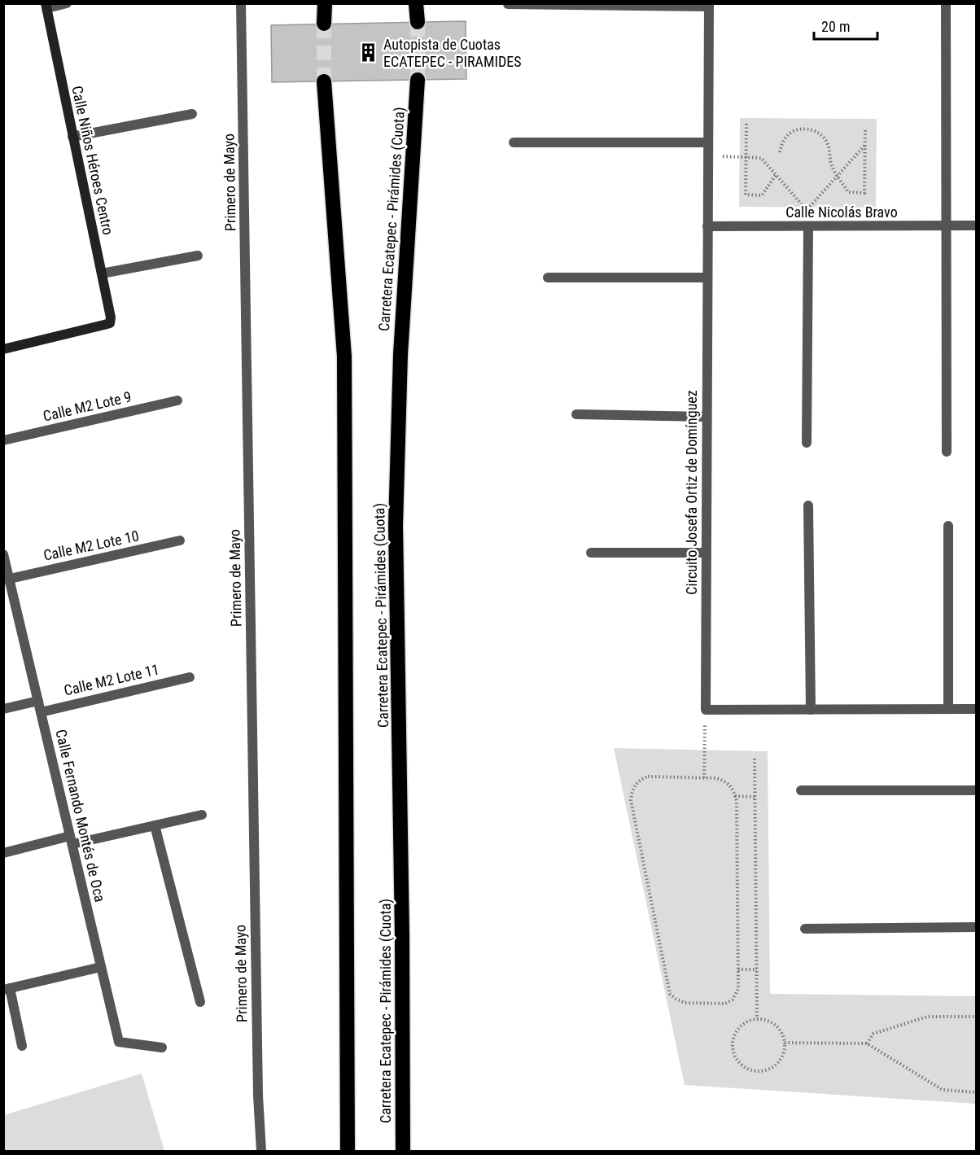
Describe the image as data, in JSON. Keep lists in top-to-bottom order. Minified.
{"streets":{"highway":["Carretera Ecatepec - Pirámides (Cuota)"],"main road":["Calle Niños Héroes Centro"],"street":["Primero de Mayo","Calle Nicolás Bravo","Calle M2 Lote 9","Circuito Josefa Ortiz de Domínguez","Calle M2 Lote 10","Calle M2 Lote 11","Calle Fernando Montés de Oca"]},"crossings":[["Calle Nicolás Bravo","Circuito Josefa Ortiz de Domínguez"],["Calle M2 Lote 10","Calle Fernando Montés de Oca"],["Calle M2 Lote 11","Calle Fernando Montés de Oca"]],"places":{"building":["Autopista de Cuotas ECATEPEC - PIRAMIDES"]},"scale_bar":"20 m"}
